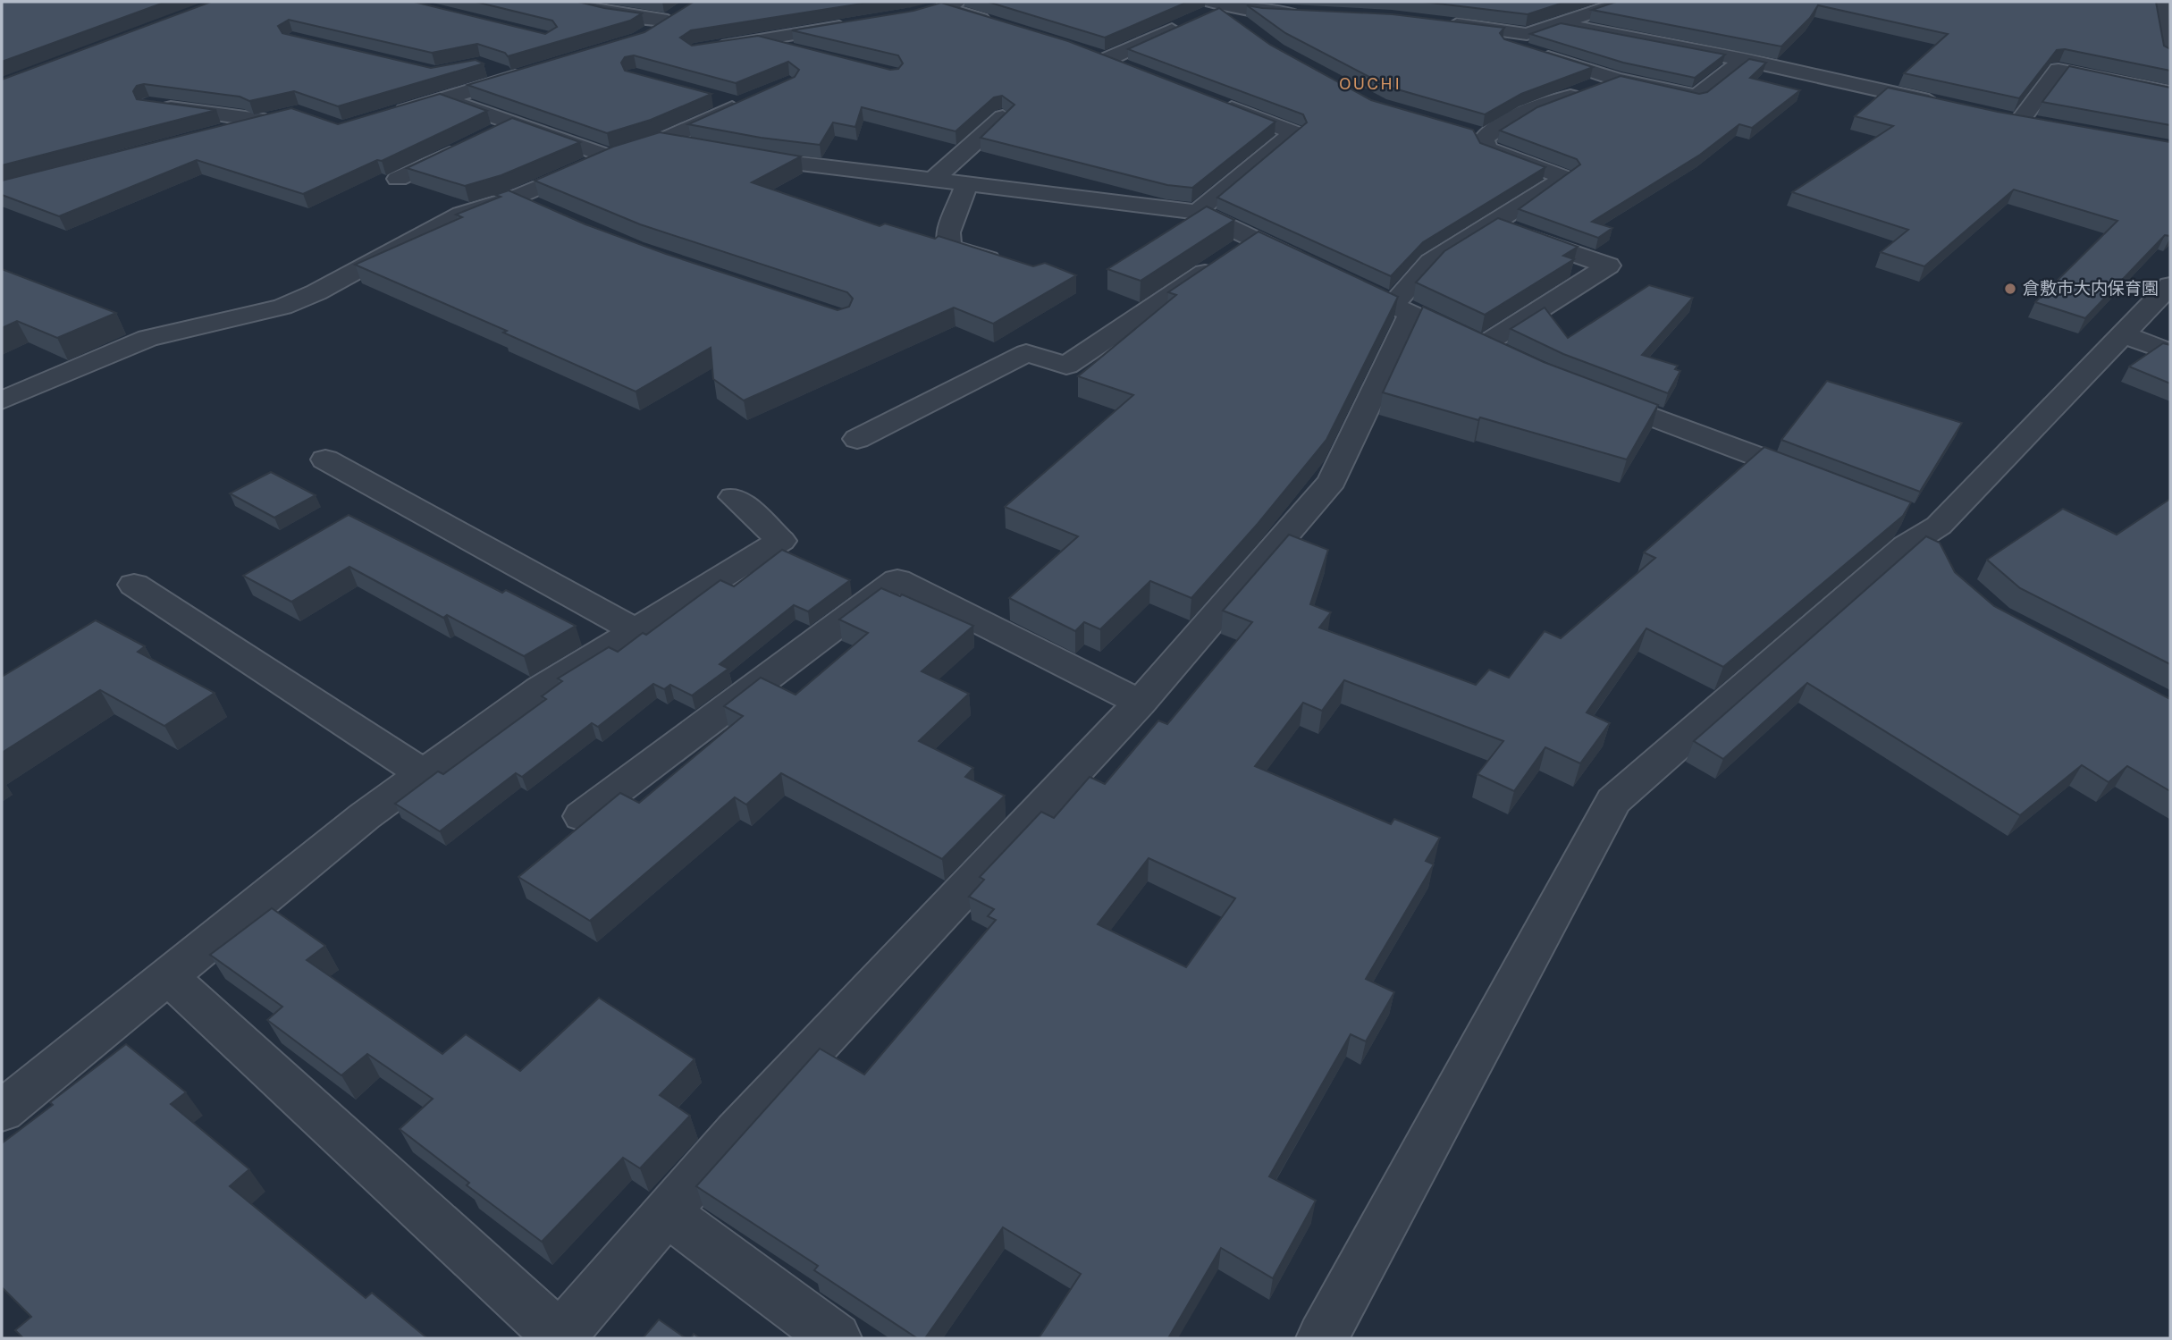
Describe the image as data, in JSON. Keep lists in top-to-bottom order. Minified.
{"districts":["OUCHI"],"places":["倉敷市大内保育園"]}
